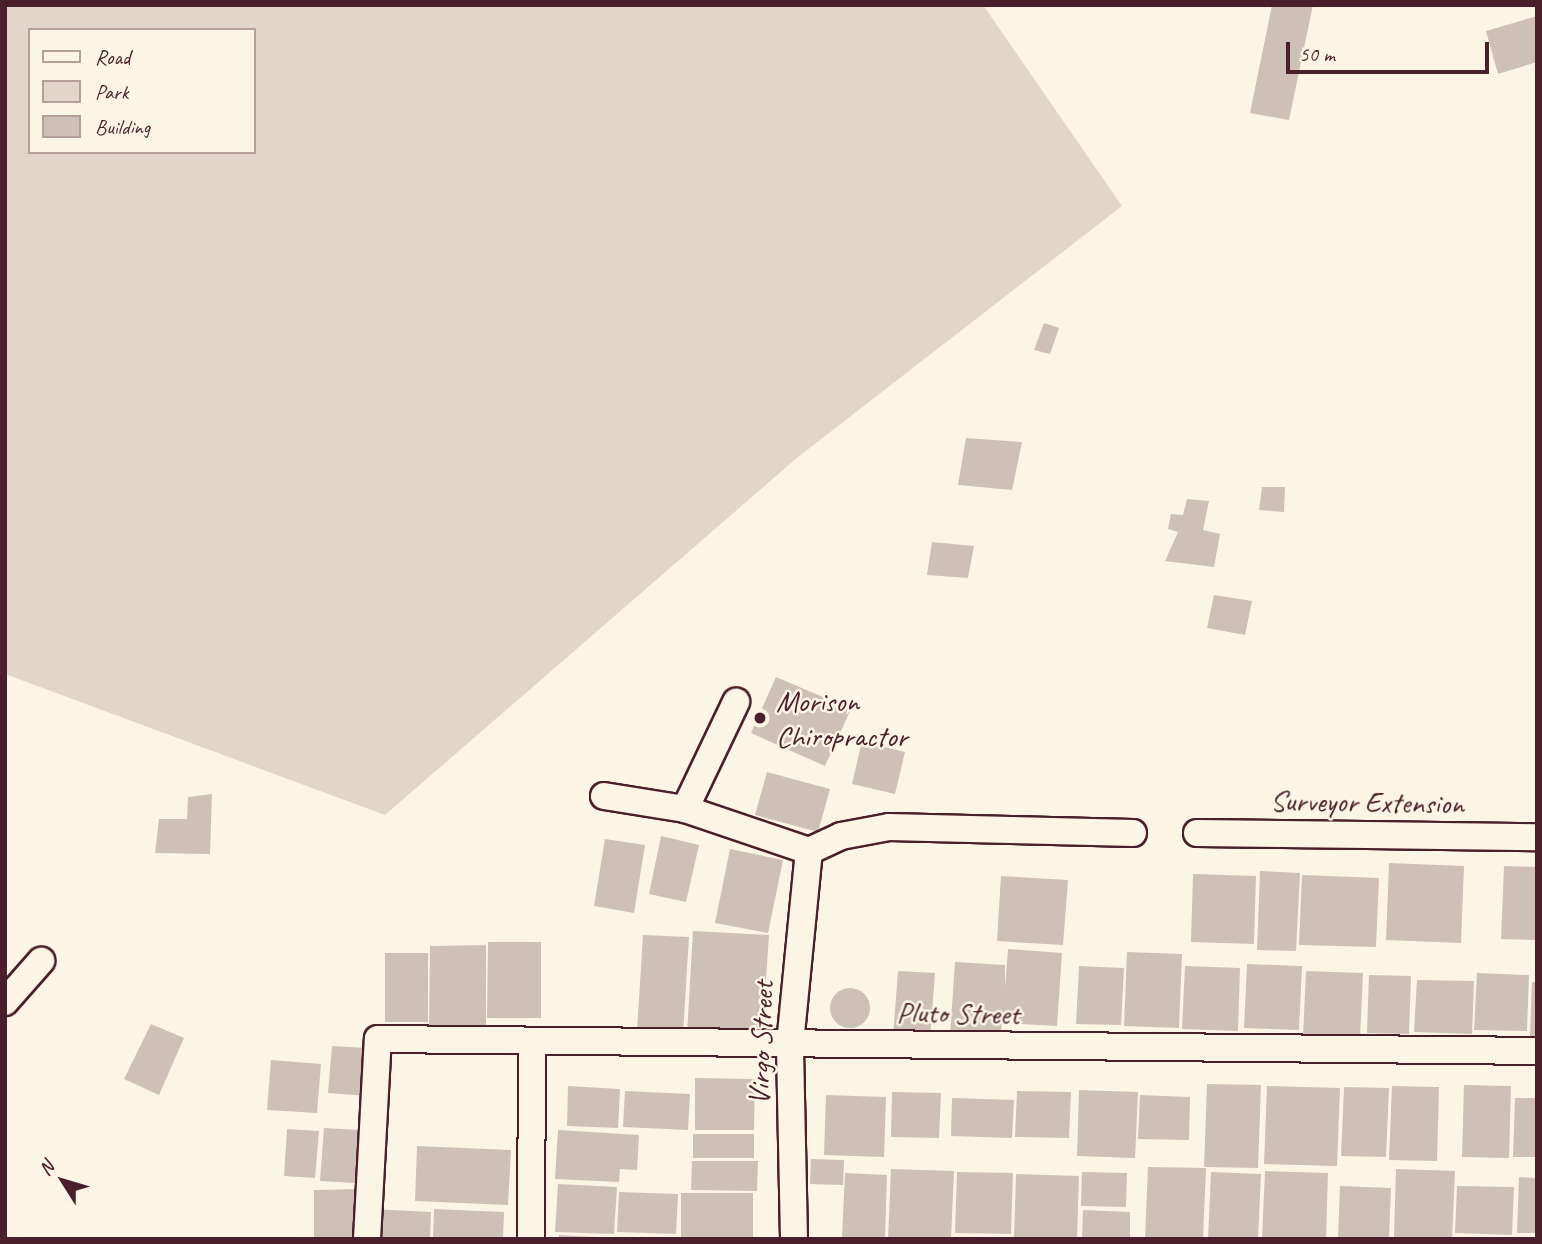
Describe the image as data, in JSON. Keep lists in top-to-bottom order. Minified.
{"streets":{"street":["Surveyor Extension","Pluto Street","Virgo Street"]},"crossings":[["Pluto Street","Virgo Street"]],"places":["Morison Chiropractor"],"legend":["Road","Park","Building"],"scale_bar":"50 m","north":"top left"}
